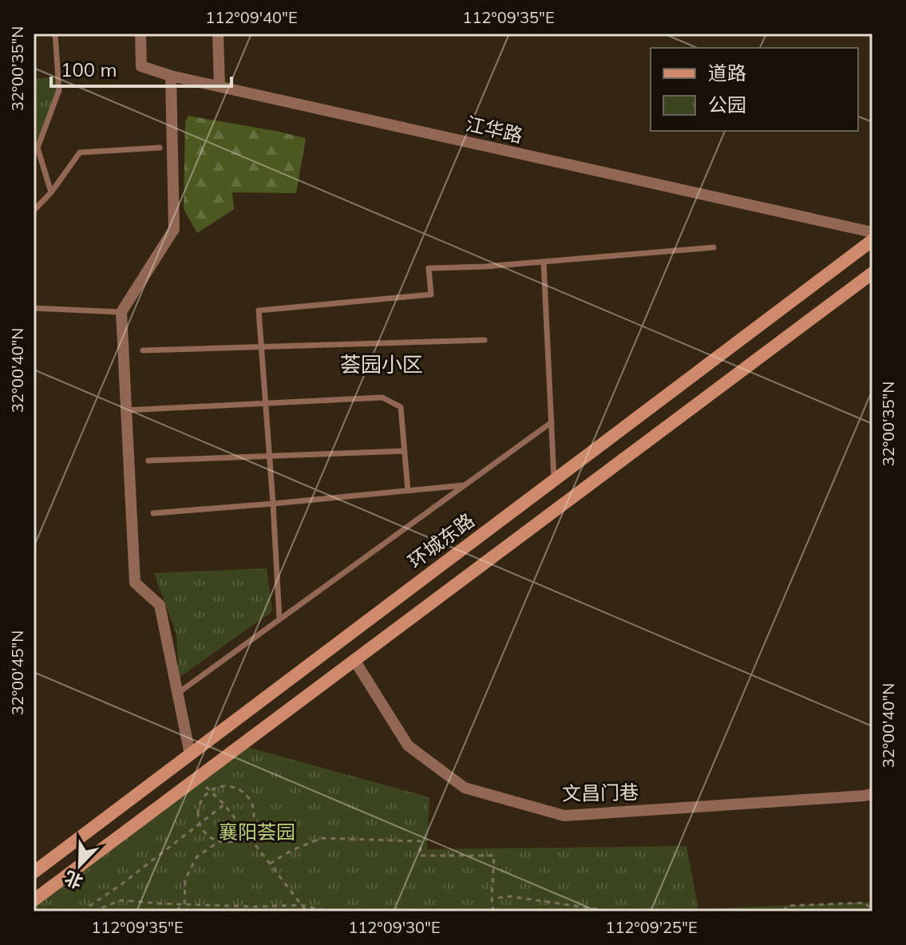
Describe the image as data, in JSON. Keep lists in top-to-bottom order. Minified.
{"streets":{"main road":["环城东路"],"street":["江华路","文昌门巷"]},"districts":["荟园小区"],"parks":["襄阳荟园"],"legend":["道路","公园"],"scale_bar":"100 m","north":"bottom left","coordinates":["112°09'40\"E","112°09'35\"E","32°00'35\"N","32°00'40\"N","32°00'45\"N","112°09'30\"E","112°09'25\"E"]}
